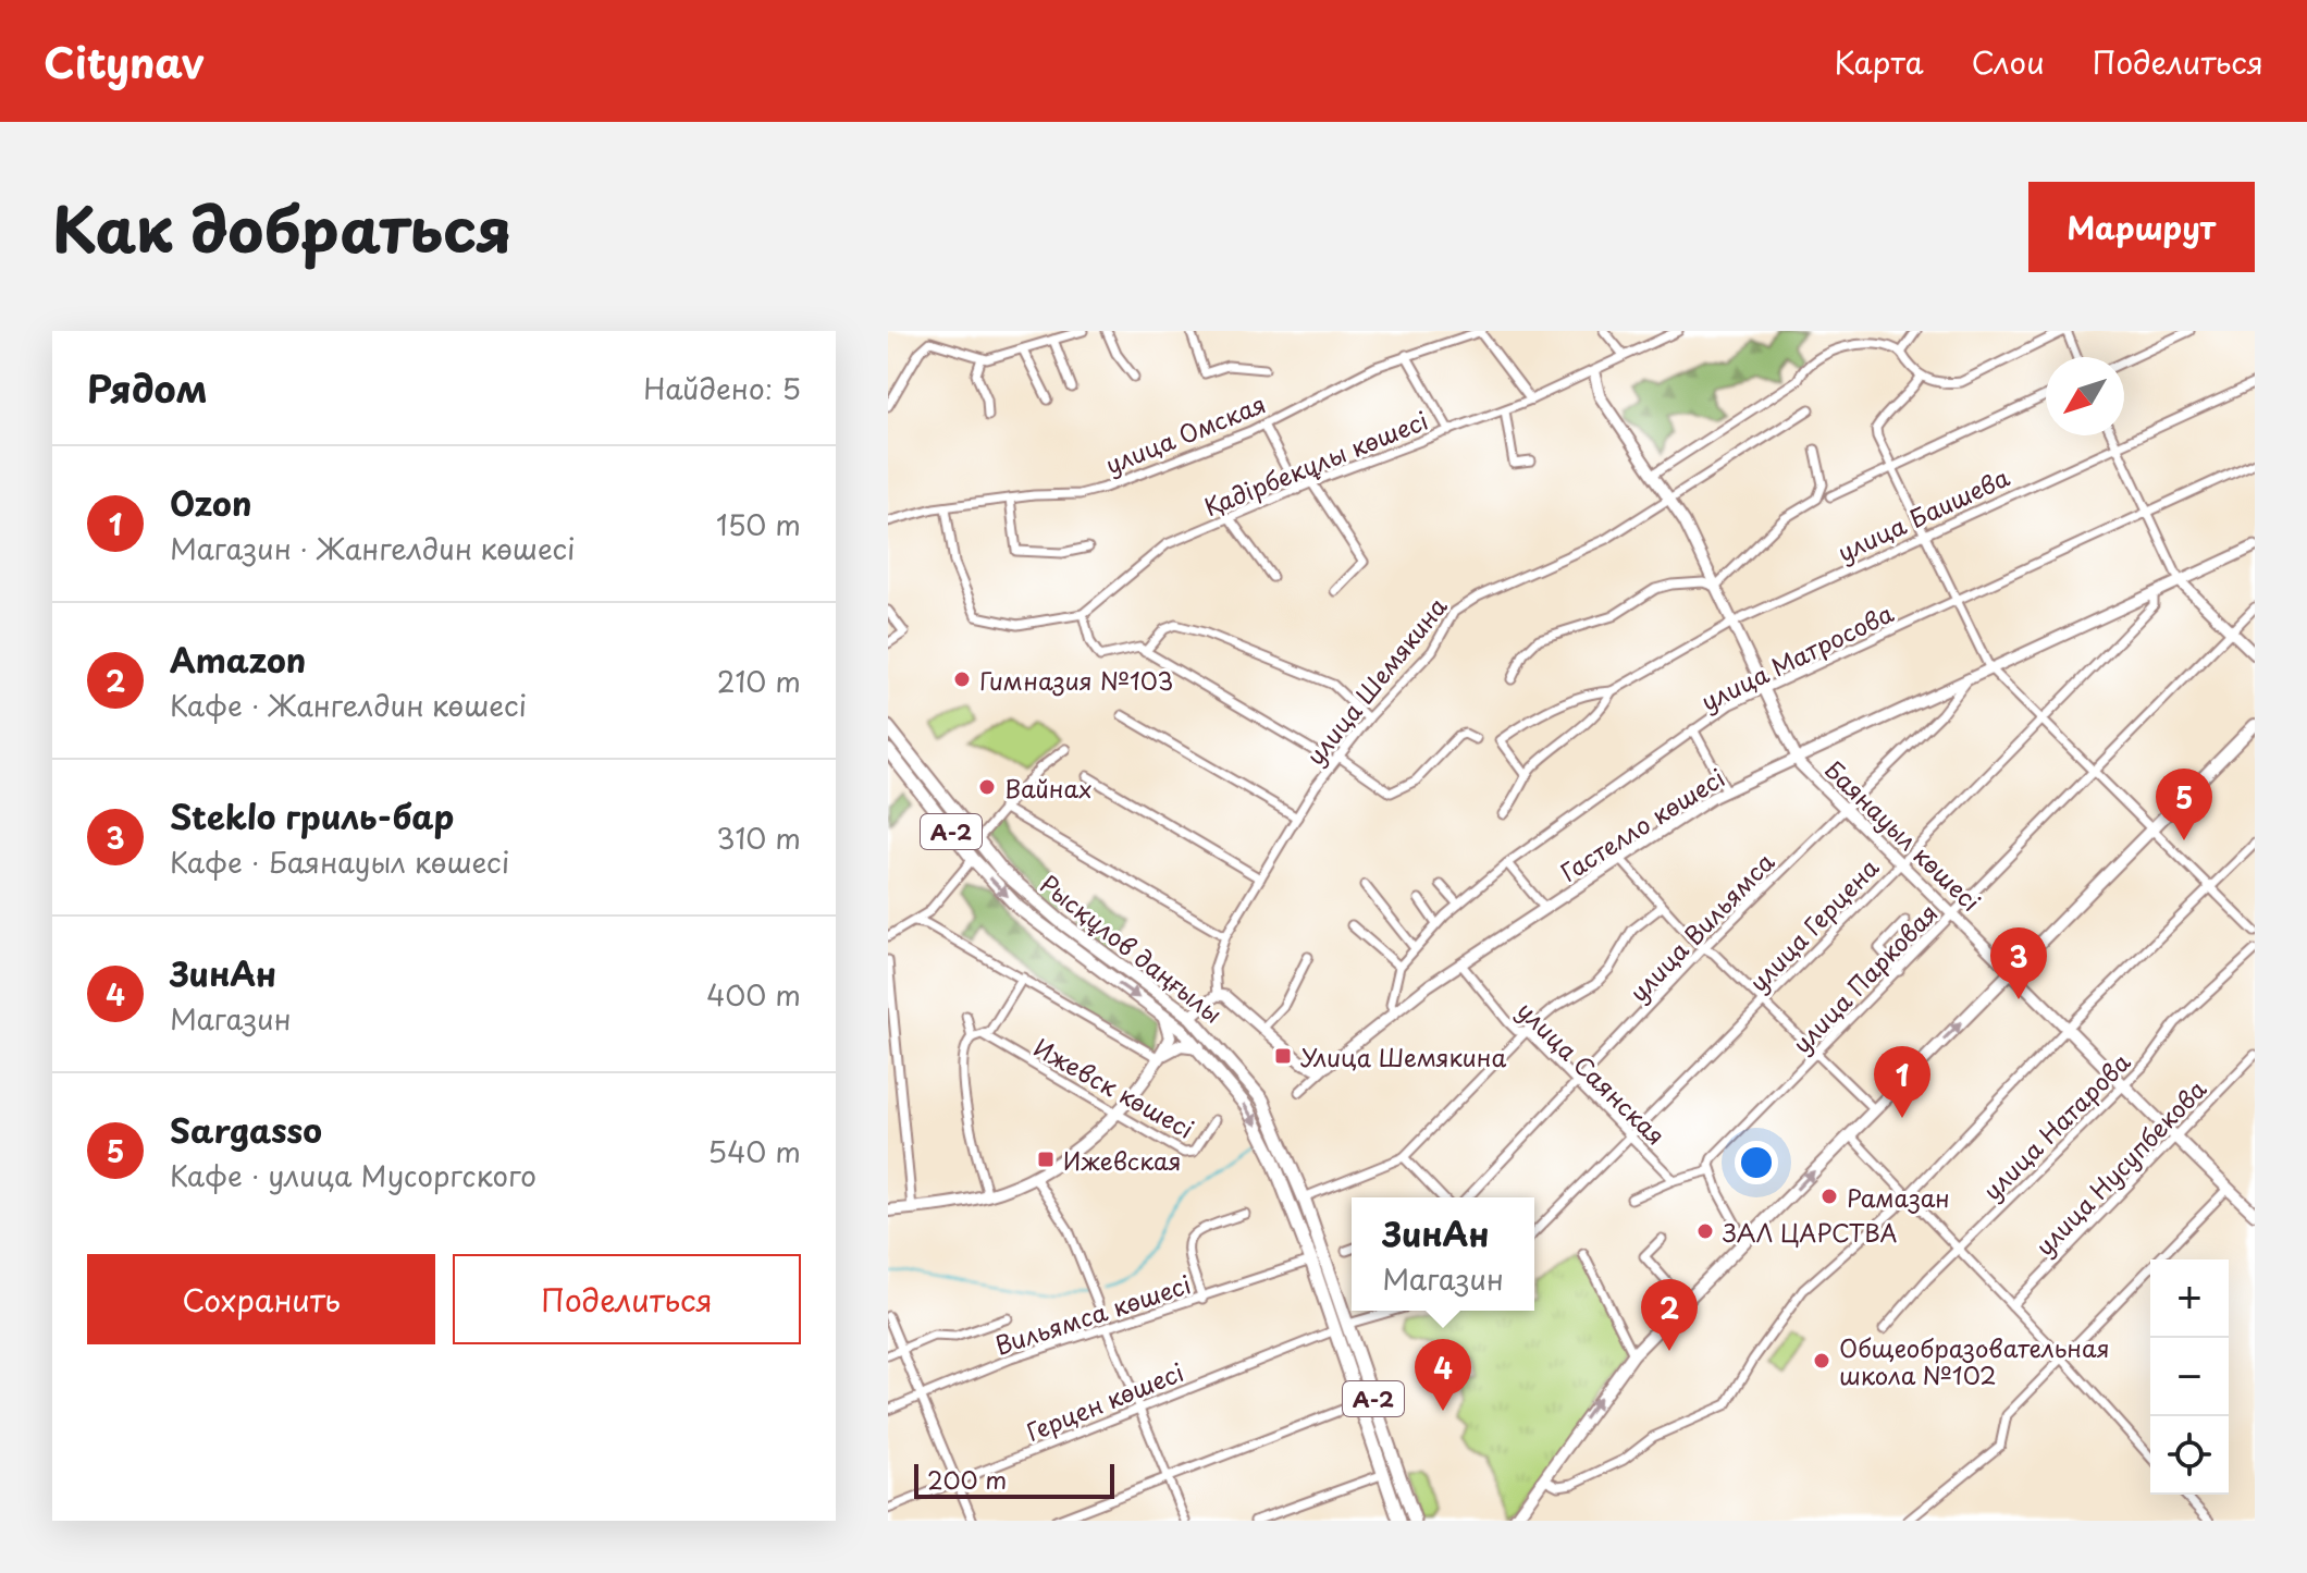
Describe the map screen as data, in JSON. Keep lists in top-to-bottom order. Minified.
{"streets":{"main road":["A-2","Баянауыл көшесі","Рысқұлов даңғылы"],"street":["улица Омская","Қадірбекұлы көшесі","улица Баишева","улица Матросова","улица Шемякина","Гастелло көшесі","улица Герцена","улица Вильямса","улица Парковая","улица Саянская","Ижевск көшесі","улица Натарова","улица Нусупбекова","Вильямса көшесі","Герцен көшесі"]},"crossings":[["улица Омская","Қадірбекұлы көшесі"],["Қадірбекұлы көшесі","Баянауыл көшесі"],["улица Баишева","Баянауыл көшесі"],["улица Матросова","Баянауыл көшесі"],["улица Шемякина","Баянауыл көшесі"],["Гастелло көшесі","Баянауыл көшесі"],["Гастелло көшесі","улица Герцена"],["Гастелло көшесі","улица Вильямса"],["Гастелло көшесі","улица Саянская"],["Баянауыл көшесі","улица Герцена"],["Баянауыл көшесі","улица Вильямса"],["Баянауыл көшесі","улица Парковая"],["Баянауыл көшесі","улица Натарова"],["Баянауыл көшесі","улица Нусупбекова"],["улица Герцена","улица Саянская"],["улица Вильямса","улица Саянская"],["Рысқұлов даңғылы","Вильямса көшесі"],["Рысқұлов даңғылы","Герцен көшесі"]],"places":{"other":["Гимназия №103","Вайнах","Рамазан","ЗАЛ ЦАРСТВА","Общеобразовательная школа №102"],"transit":["Улица Шемякина","Ижевская"]},"scale_bar":"200 m","north":"bottom left","page":{"header":"Citynav","nav":["Карта","Слои","Поделиться"],"title":"Как добраться","buttons":["Маршрут",["Сохранить","Поделиться"]],"heading":["Рядом","Найдено: 5"],"list":[{"mark":"1","name":"Ozon","note":"Магазин · Жангелдин көшесі","value":"150 m"},{"mark":"2","name":"Amazon","note":"Кафе · Жангелдин көшесі","value":"210 m"},{"mark":"3","name":"Steklo гриль-бар","note":"Кафе · Баянауыл көшесі","value":"310 m"},{"mark":"4","name":"ЗинАн","note":"Магазин","value":"400 m"},{"mark":"5","name":"Sargasso","note":"Кафе · улица Мусоргского","value":"540 m"}],"pins":["5","3","1","2","4"],"popup":["ЗинАн","Магазин"],"map_buttons":["+","−"],"scale":"200 m"}}
